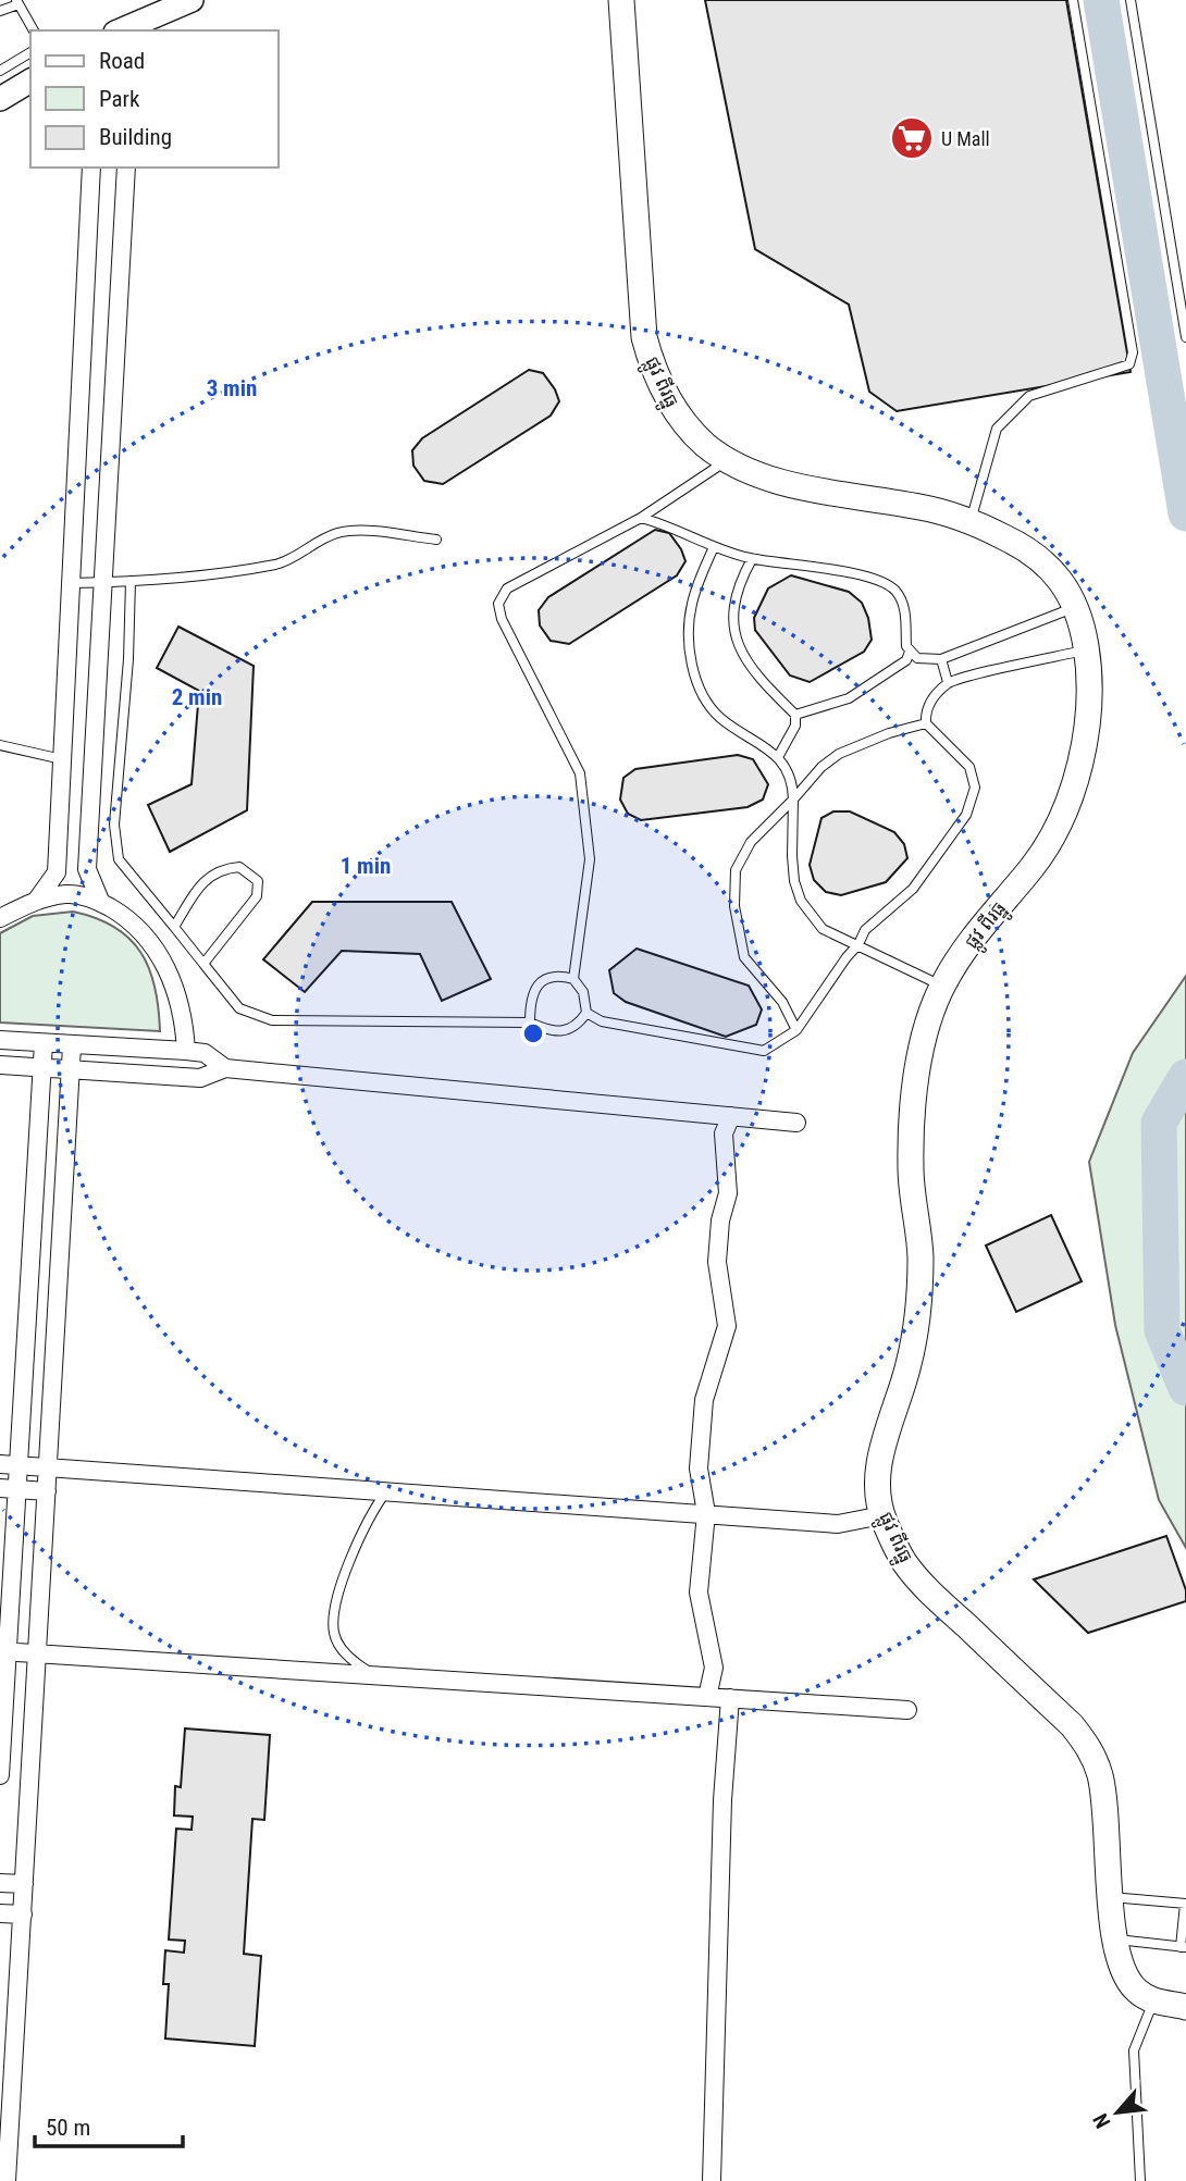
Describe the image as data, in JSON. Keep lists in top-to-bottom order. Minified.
{"streets":{"main road":["ផ្លូវ ពីរធ្នូ"]},"places":{"supermarket":["U Mall"]},"legend":["Road","Park","Building"],"scale_bar":"50 m","north":"bottom left","rings":["3 min","2 min","1 min"]}
